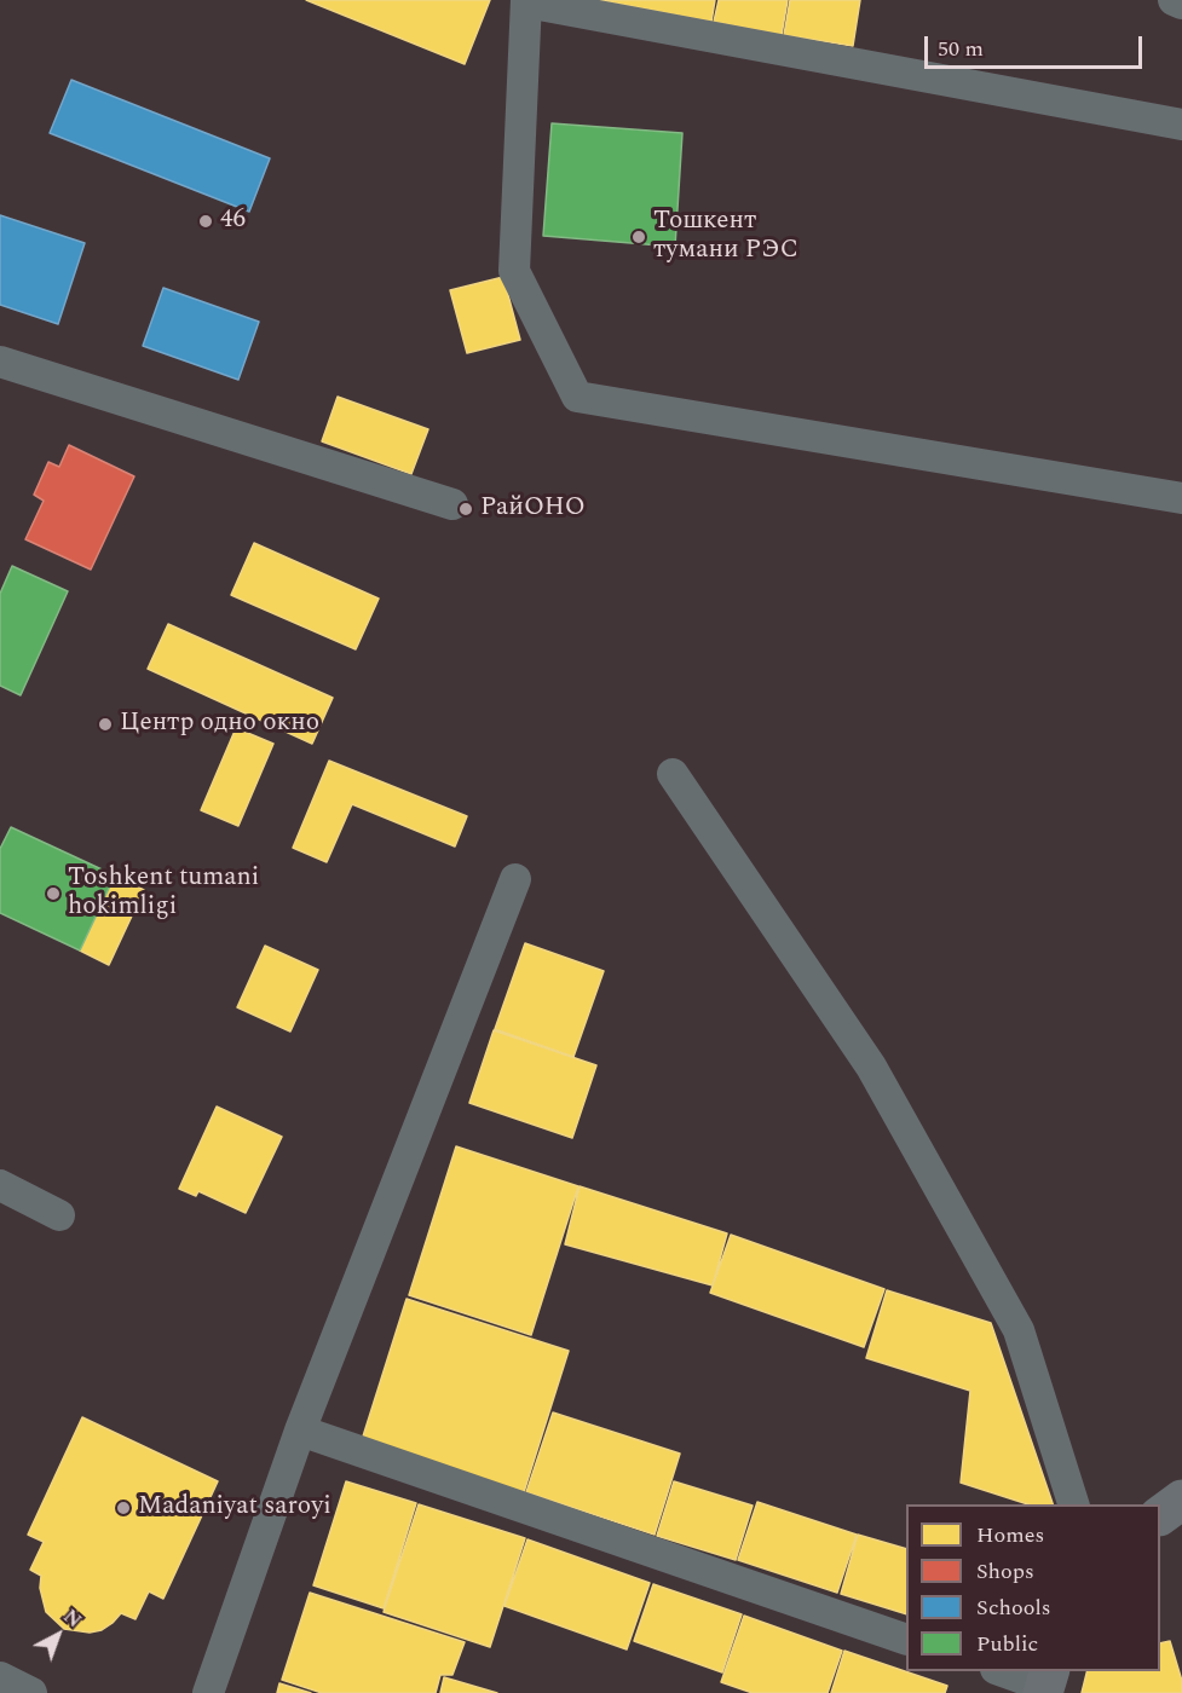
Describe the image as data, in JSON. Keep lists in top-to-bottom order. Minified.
{"places":["46","Тошкент тумани РЭС","РайОНО","Центр одно окно","Toshkent tumani hokimligi","Madaniyat saroyi"],"legend":["Homes","Shops","Schools","Public"],"scale_bar":"50 m","north":"top right"}
